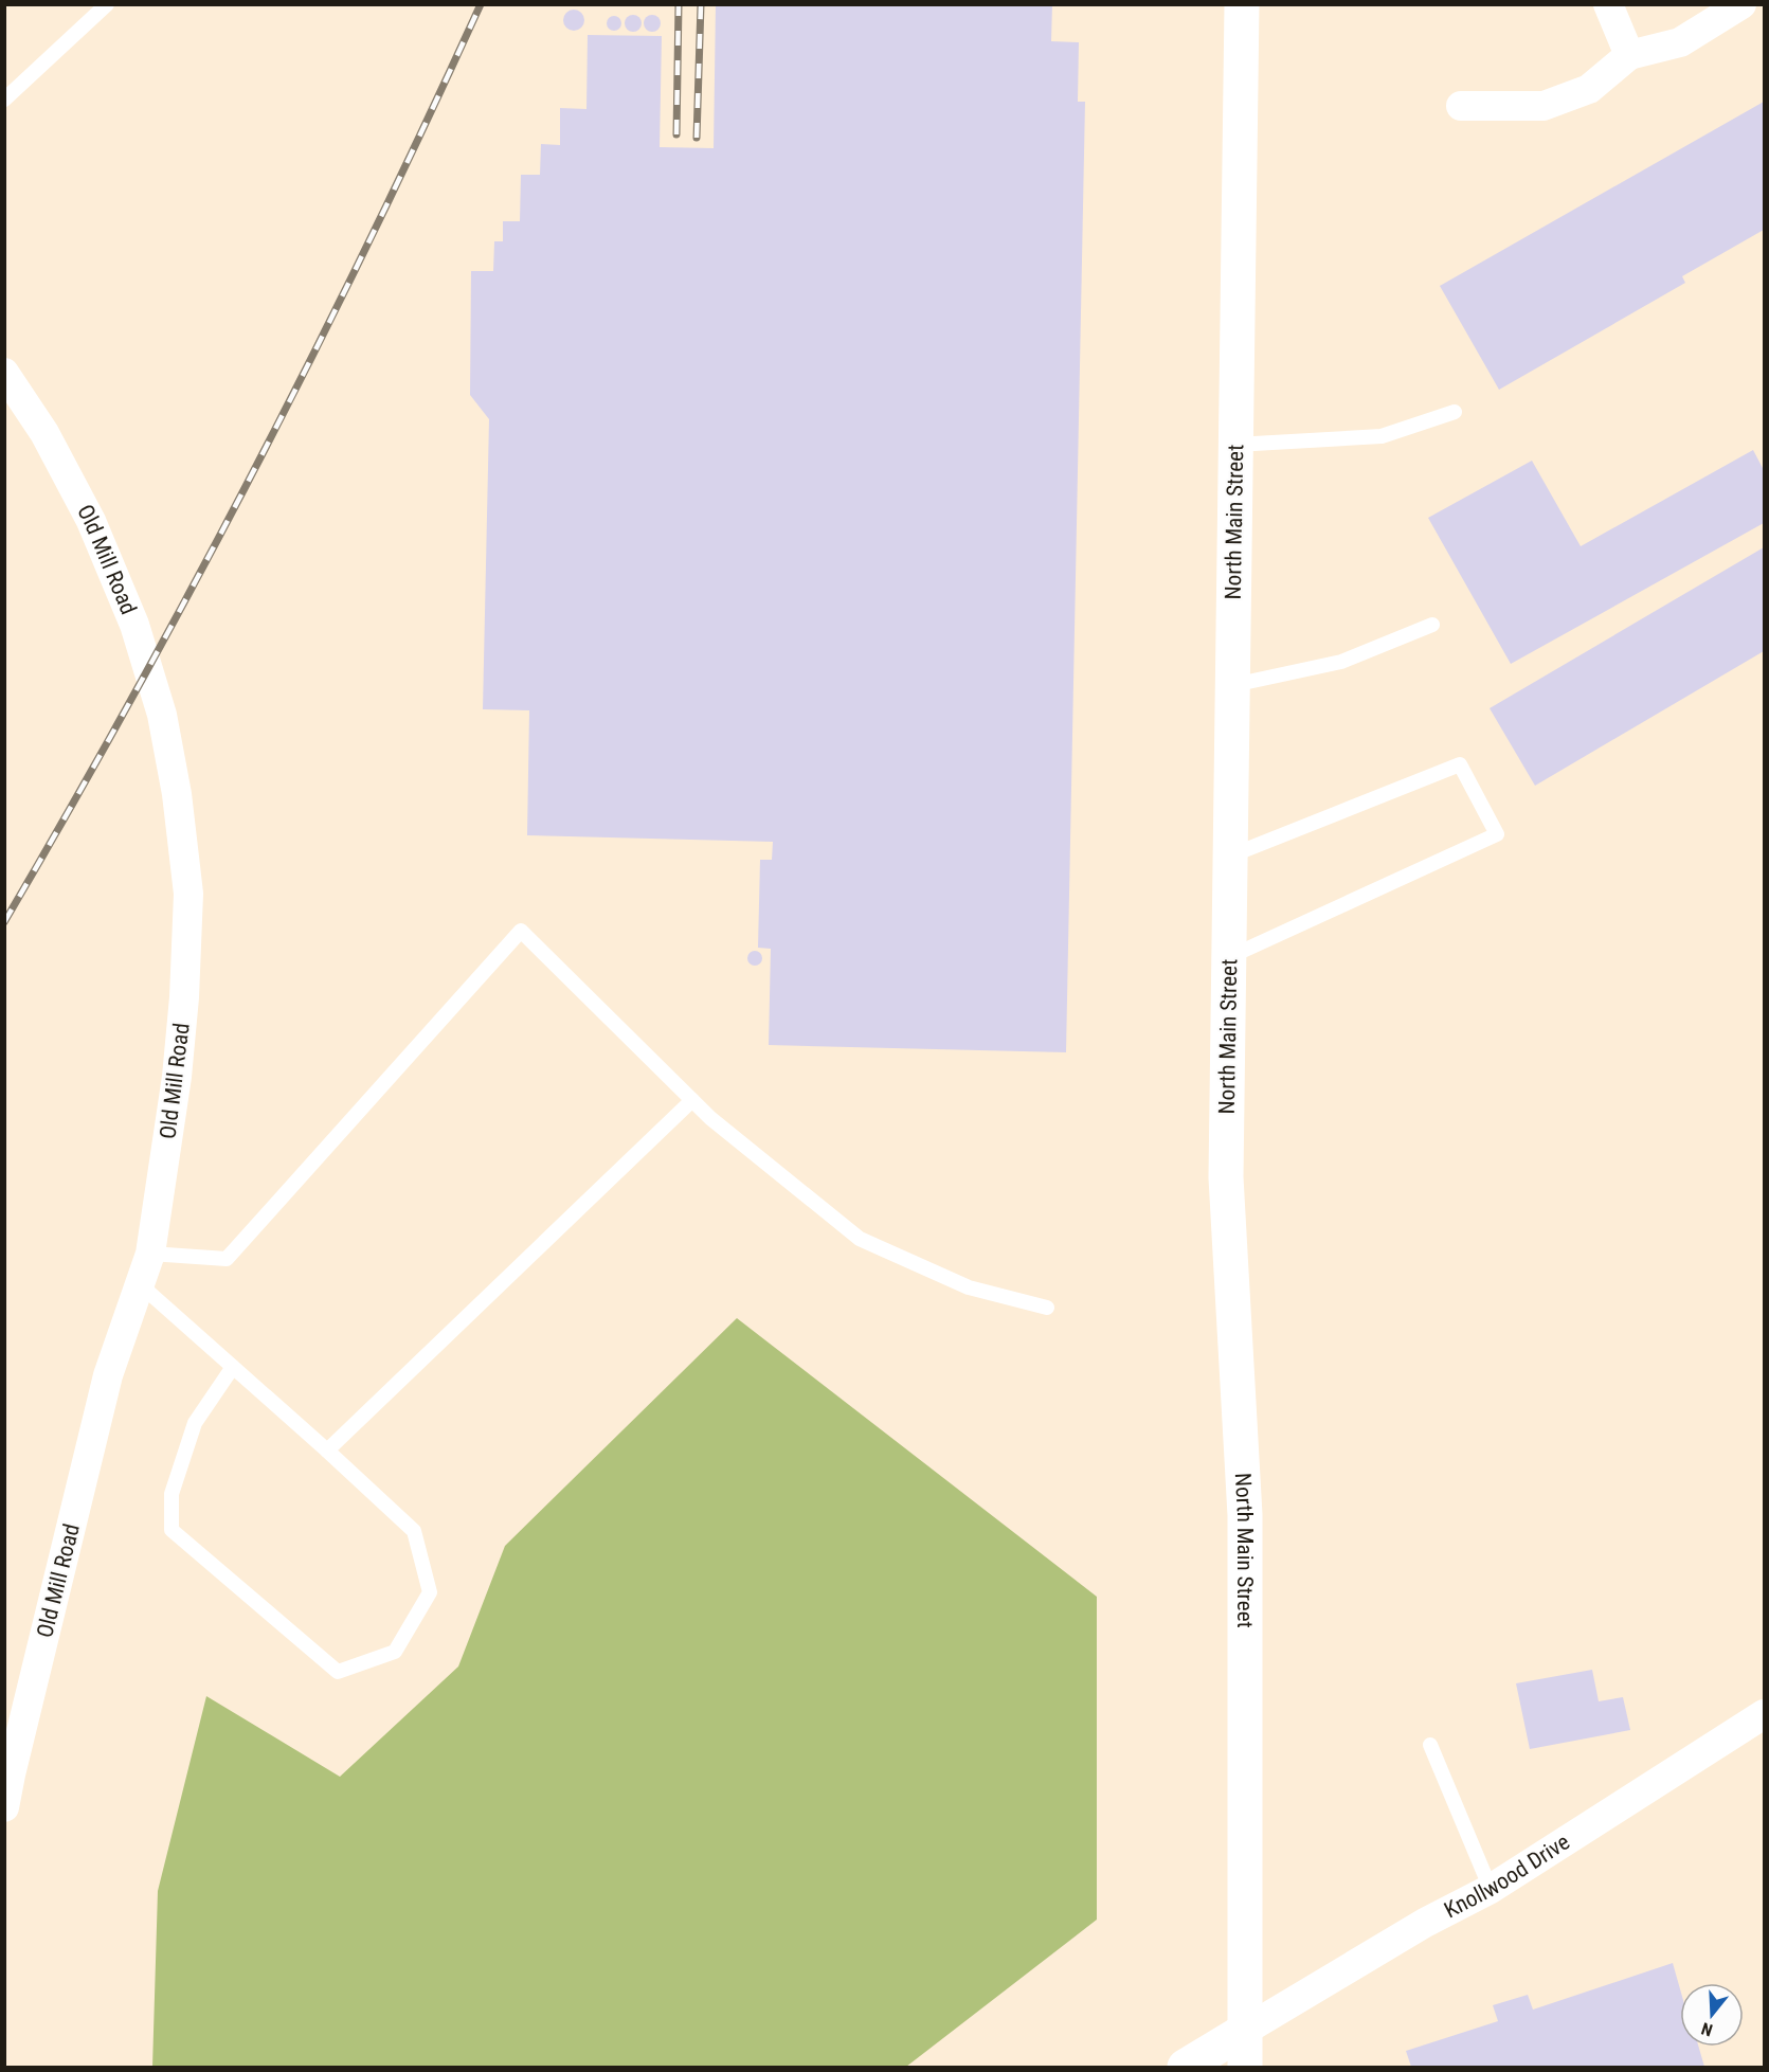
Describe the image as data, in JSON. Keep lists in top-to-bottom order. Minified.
{"streets":{"main road":["North Main Street"],"street":["Old Mill Road","Knollwood Drive"]},"crossings":[["North Main Street","Knollwood Drive"]],"north":"bottom"}
